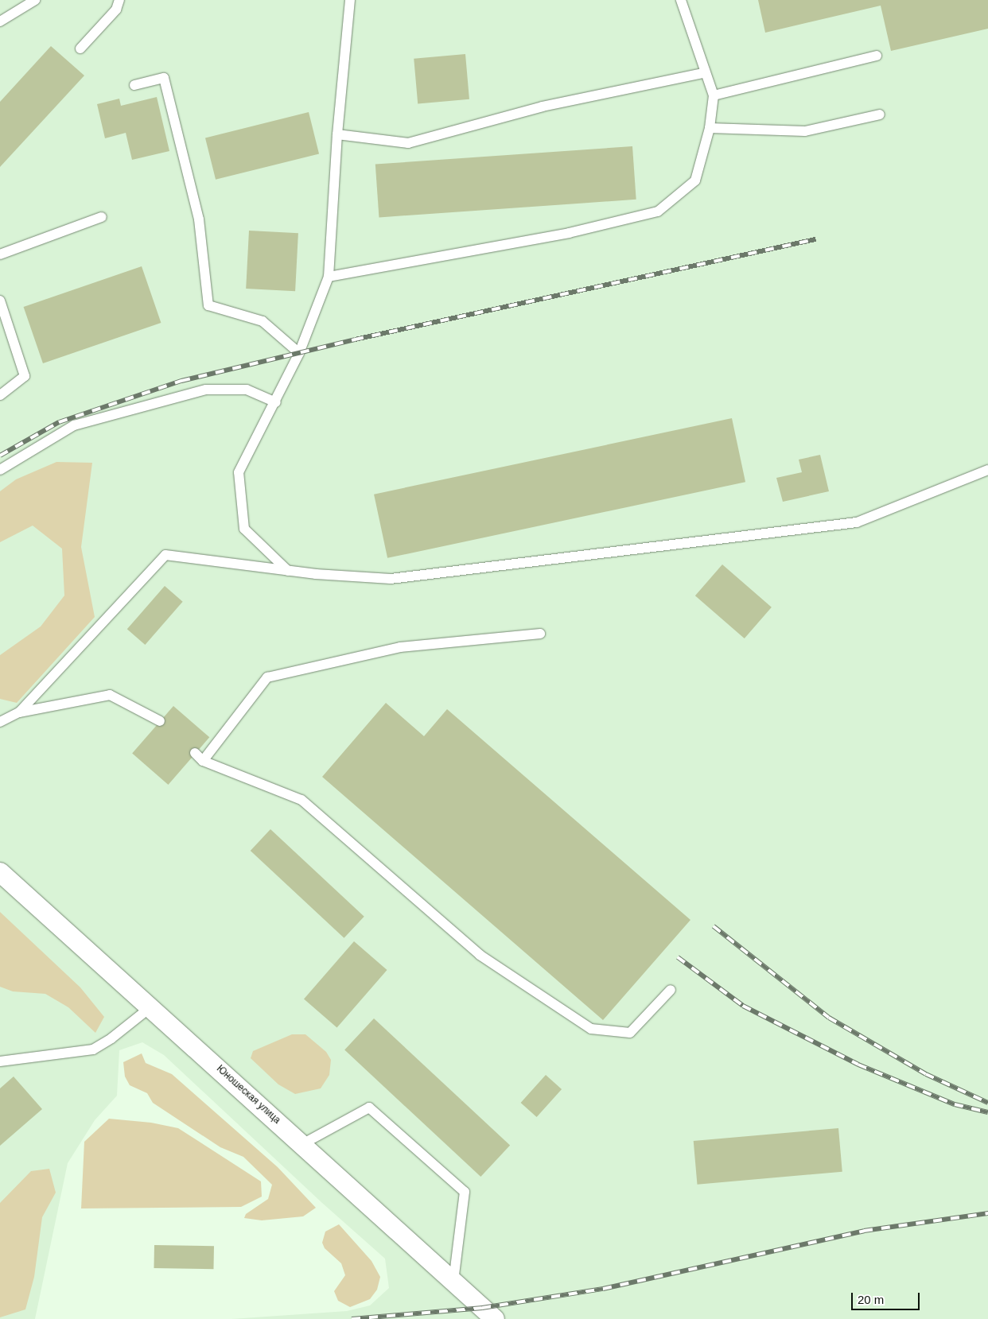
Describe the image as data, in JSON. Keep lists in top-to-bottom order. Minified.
{"streets":{"street":["Юношеская улица"]},"scale_bar":"20 m"}
